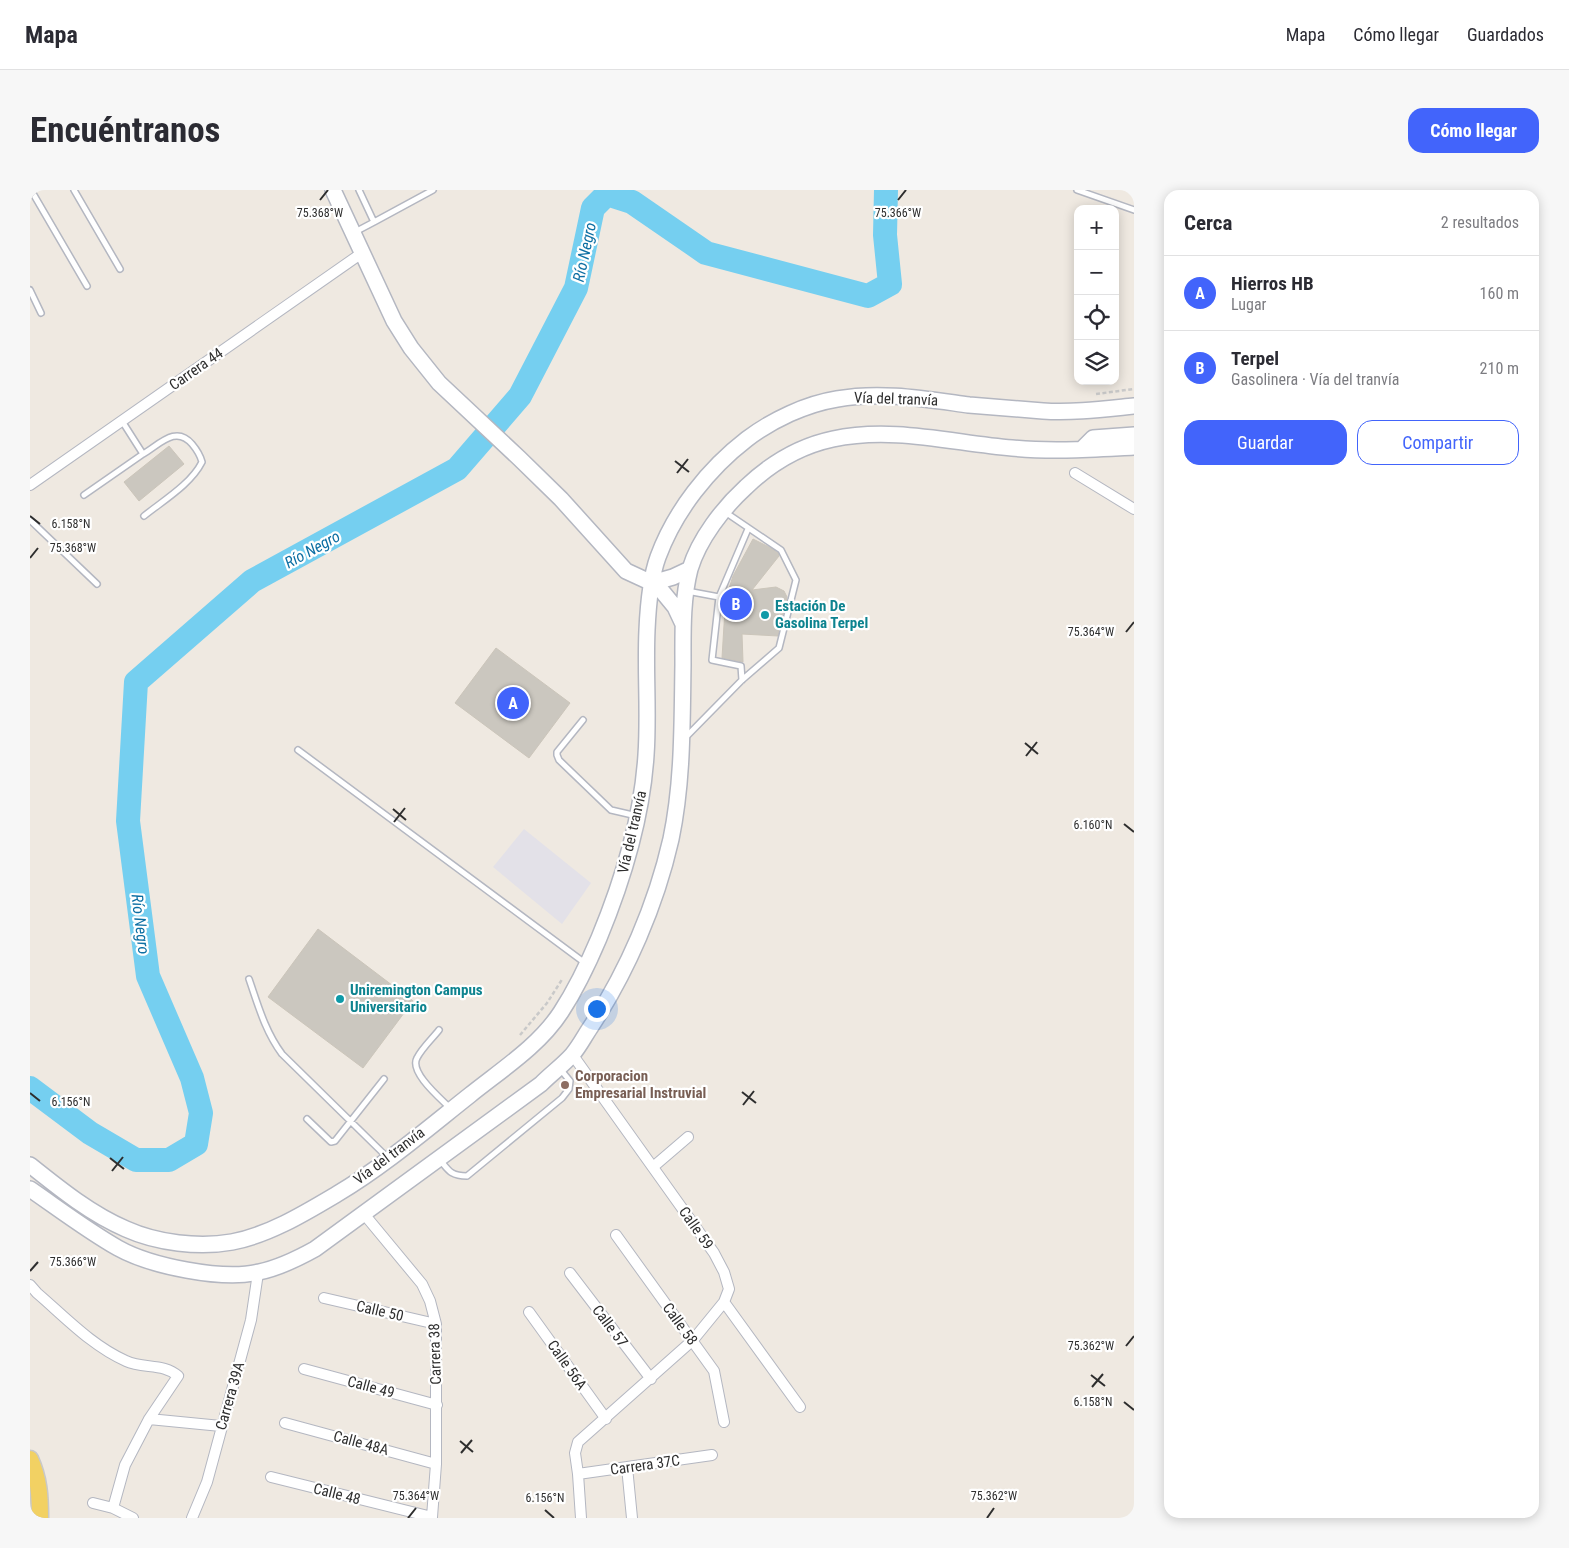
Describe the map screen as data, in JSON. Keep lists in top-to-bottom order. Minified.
{"streets":{"main road":["Vía del tranvía"],"street":["Carrera 44","Calle 59","Calle 50","Calle 58","Calle 57","Carrera 38","Calle 56A","Calle 49","Carrera 39A","Calle 48A","Carrera 37C","Calle 48"]},"crossings":[["Vía del tranvía","Calle 59"],["Vía del tranvía","Carrera 38"],["Vía del tranvía","Carrera 39A"],["Calle 50","Carrera 38"],["Carrera 38","Calle 49"],["Carrera 38","Calle 48A"],["Carrera 38","Calle 48"]],"water":["Río Negro"],"places":["Estación De Gasolina Terpel","Uniremington Campus Universitario","Corporacion Empresarial Instruvial"],"page":{"header":"Mapa","nav":["Mapa","Cómo llegar","Guardados"],"buttons":["Cómo llegar",["Guardar","Compartir"]],"title":"Encuéntranos","heading":["Cerca","2 resultados"],"map_buttons":["+","−"],"list":[{"mark":"A","name":"Hierros HB","note":"Lugar","value":"160 m"},{"mark":"B","name":"Terpel","note":"Gasolinera · Vía del tranvía","value":"210 m"}],"pins":["B","A"]},"coordinates":["75.368°W","75.366°W","6.158°N","75.364°W","6.160°N","6.156°N","75.362°W"]}
